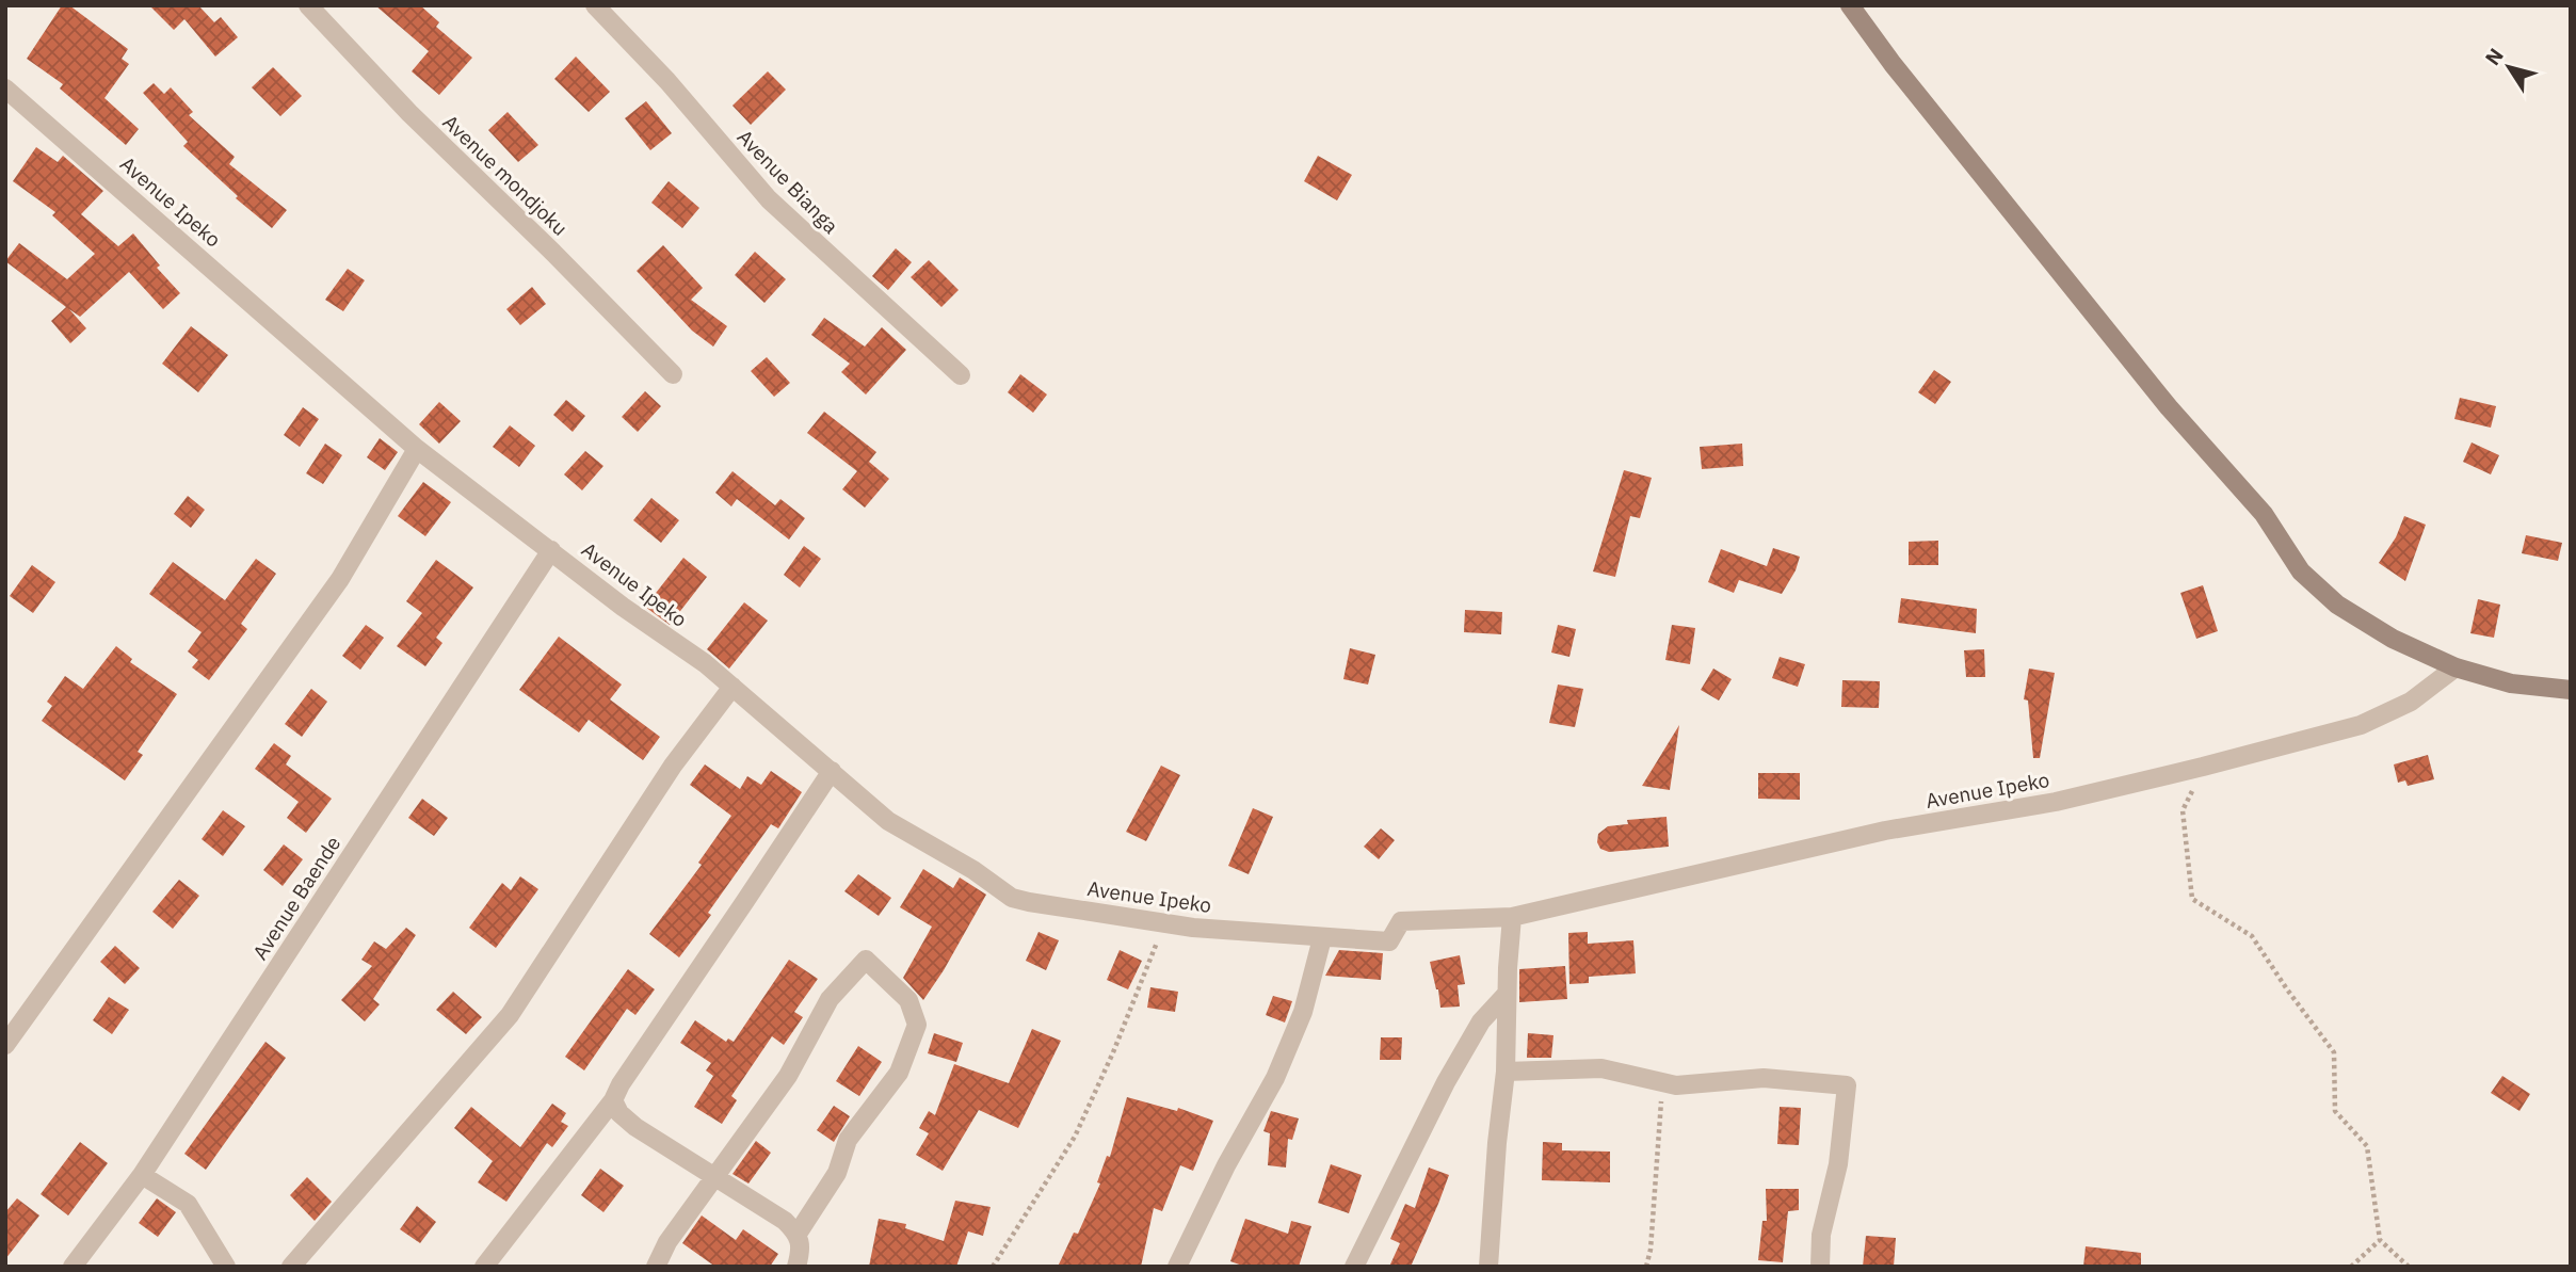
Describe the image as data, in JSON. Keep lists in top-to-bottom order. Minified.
{"streets":{"street":["Avenue mondjoku","Avenue Bianga","Avenue Ipeko","Avenue Baende"]},"crossings":[["Avenue Ipeko","Avenue Baende"]],"north":"top left"}
